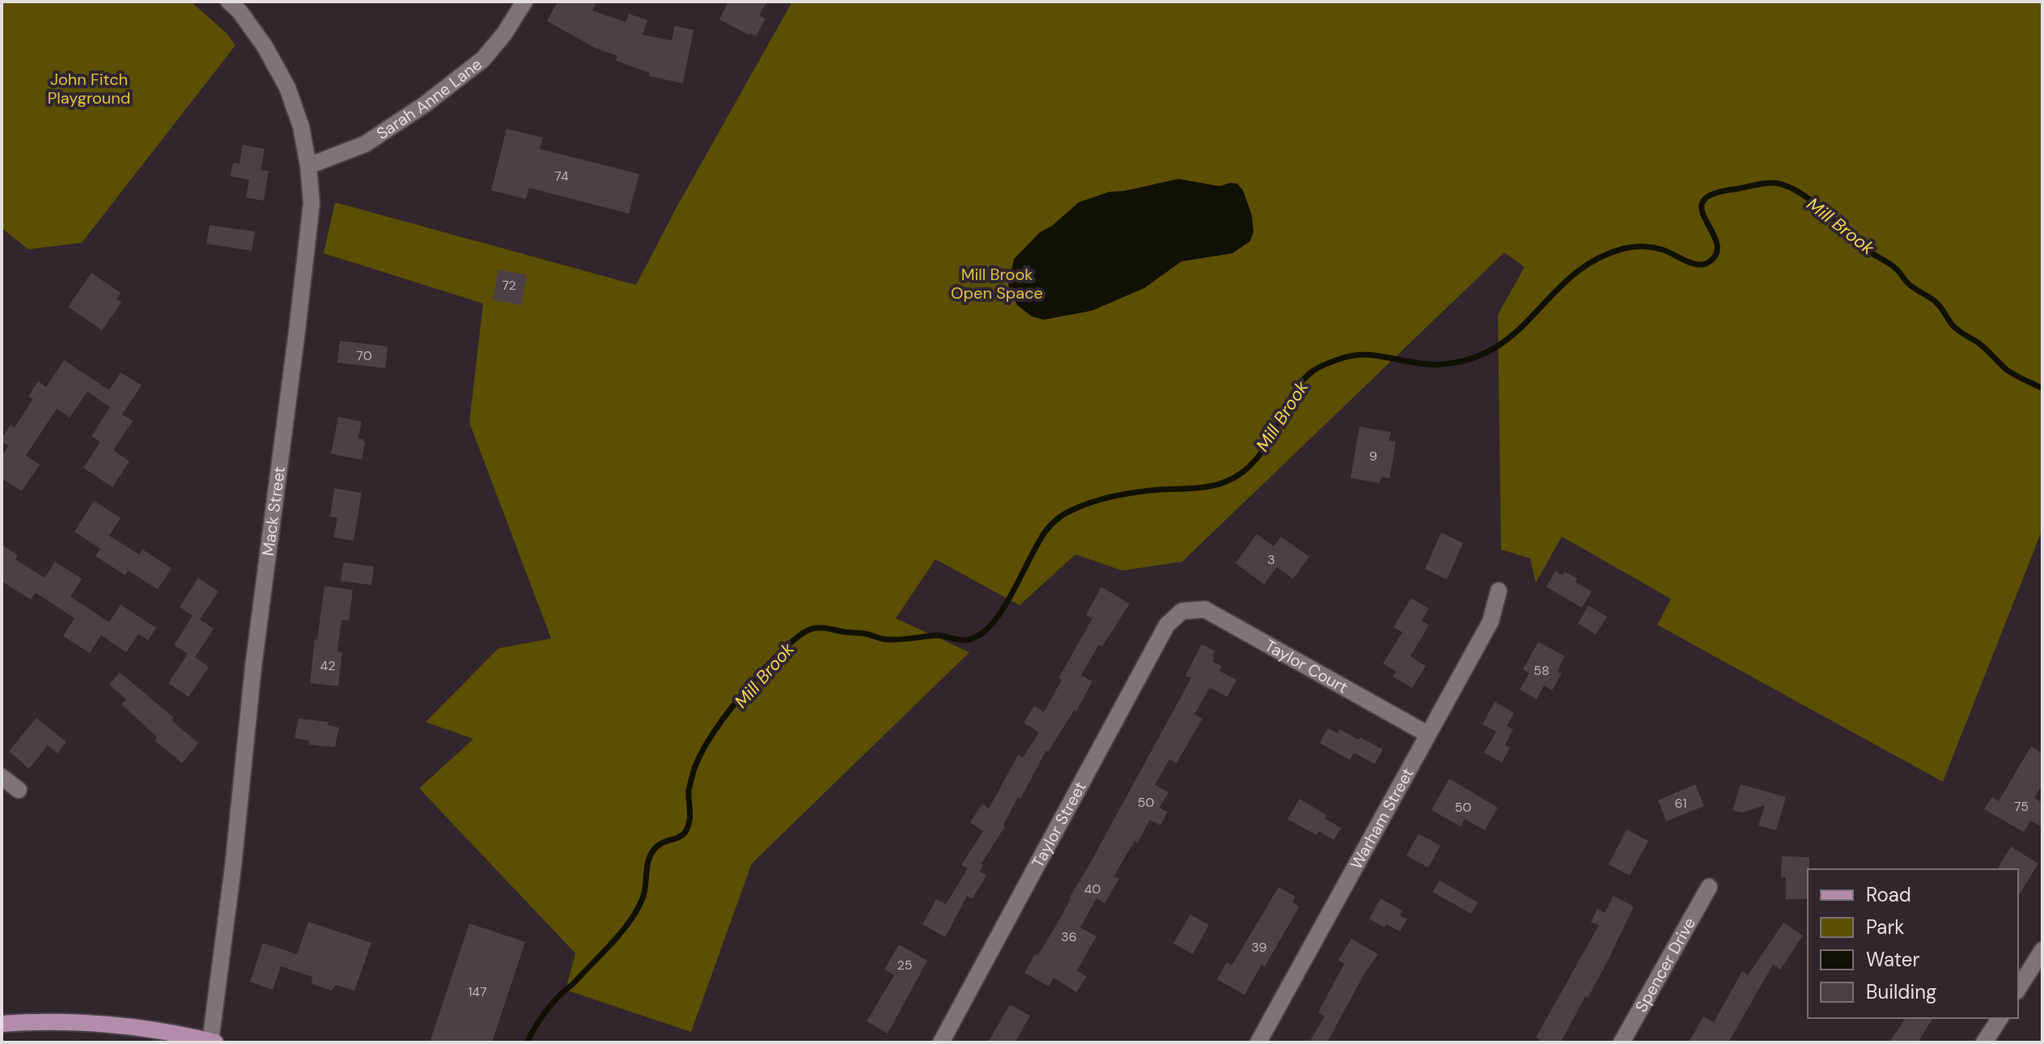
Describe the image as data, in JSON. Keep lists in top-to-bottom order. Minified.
{"streets":{"street":["Sarah Anne Lane","Mack Street","Taylor Court","Warham Street","Taylor Street","Spencer Drive"]},"crossings":[["Sarah Anne Lane","Mack Street"],["Taylor Court","Warham Street"],["Taylor Court","Taylor Street"]],"water":["Mill Brook"],"parks":["John Fitch Playground","Mill Brook Open Space"],"house_numbers":["74","72","70","9","3","42","58","50","61","75","50","40","36","39","25","147"],"legend":["Road","Park","Water","Building"]}
